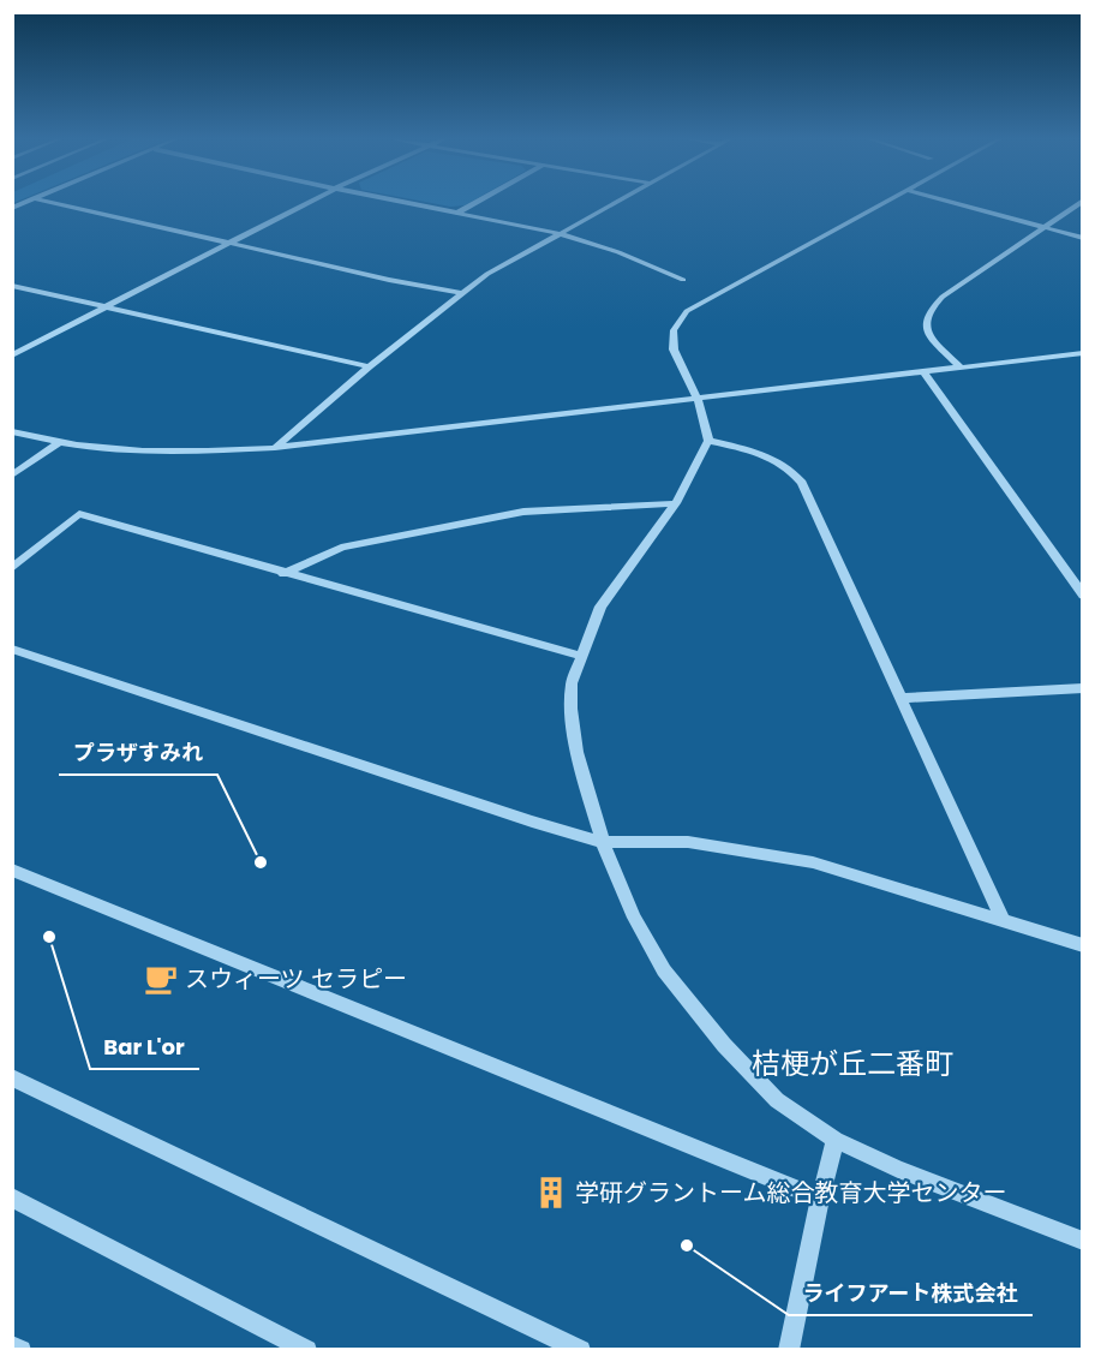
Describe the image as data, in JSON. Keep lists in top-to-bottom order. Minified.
{"districts":["桔梗が丘二番町"],"places":{"other":["プラザすみれ","Bar L'or","ライフアート株式会社"],"cafe":["スウィーツ セラピー"],"building":["学研グラントーム総合教育大学センター"]}}
